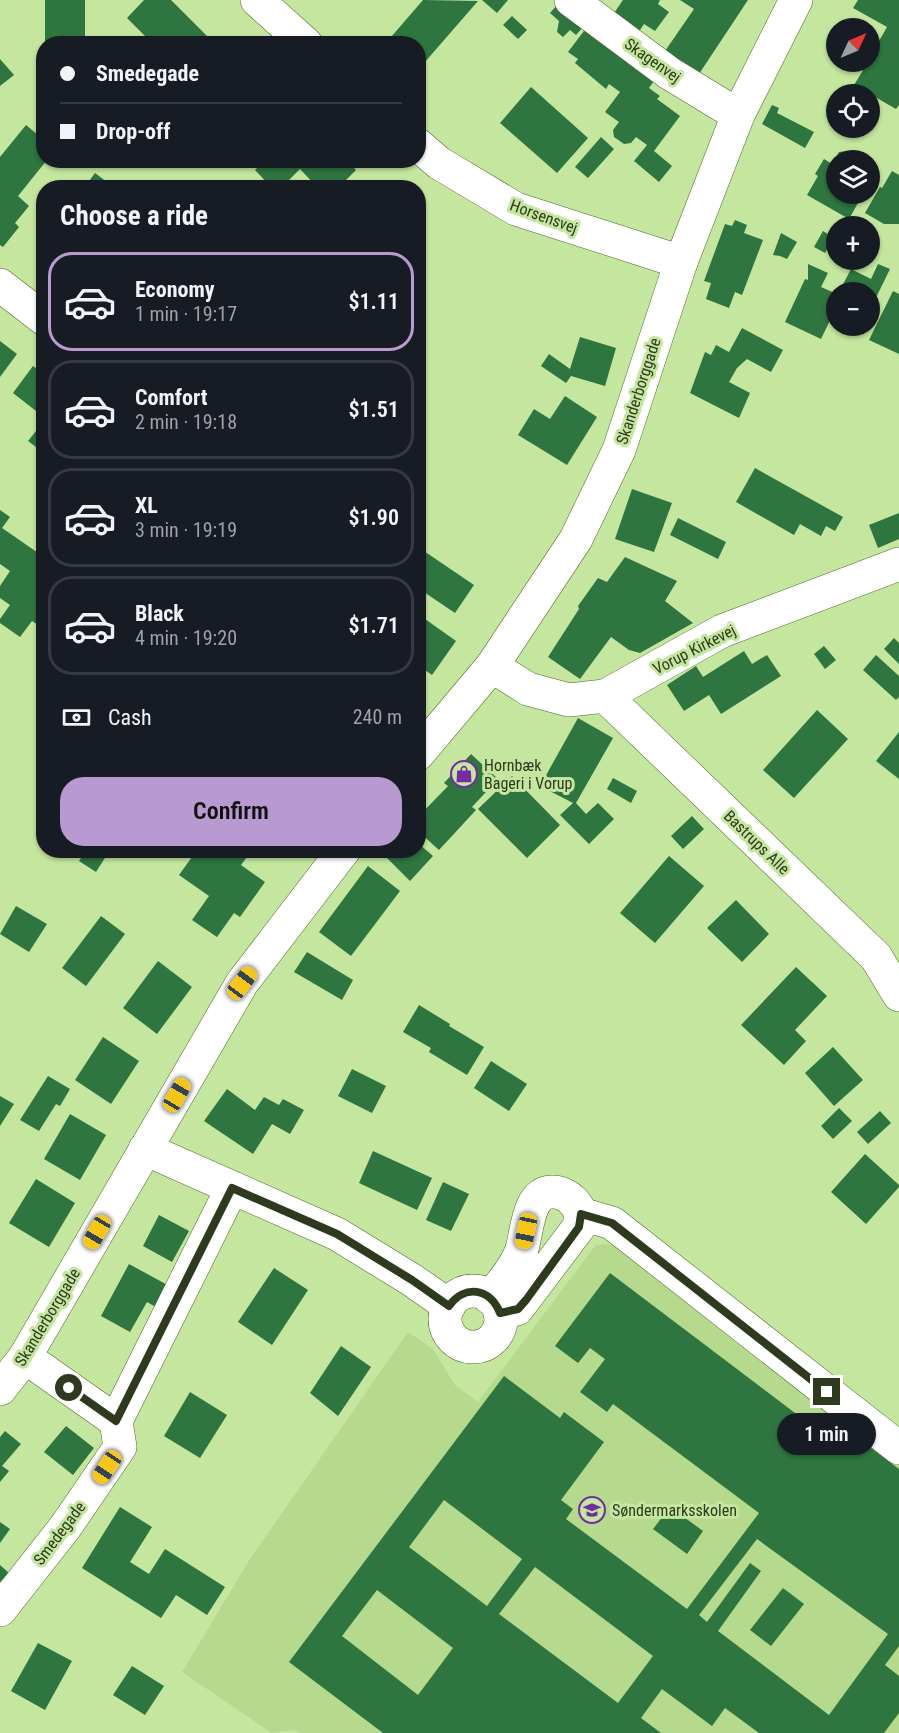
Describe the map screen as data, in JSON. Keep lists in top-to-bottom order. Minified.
{"streets":{"street":["Skagenvej","Horsensvej","Skanderborggade","Vorup Kirkevej","Bastrups Alle","Smedegade"]},"crossings":[["Skagenvej","Skanderborggade"],["Horsensvej","Skanderborggade"],["Skanderborggade","Vorup Kirkevej"],["Vorup Kirkevej","Bastrups Alle"]],"places":{"shop":["Hornbæk Bageri i Vorup"],"school or university":["Søndermarksskolen"]},"north":"top right","page":{"map_buttons":["+","−"],"banner":["Smedegade","Drop-off"],"heading":"Choose a ride","list":[{"name":"Economy","note":"1 min · 19:17","value":"$1.11"},{"name":"Comfort","note":"2 min · 19:18","value":"$1.51"},{"name":"XL","note":"3 min · 19:19","value":"$1.90"},{"name":"Black","note":"4 min · 19:20","value":"$1.71"}],"pay":["Cash","240 m"],"buttons":"Confirm","bubble":"1 min"}}
